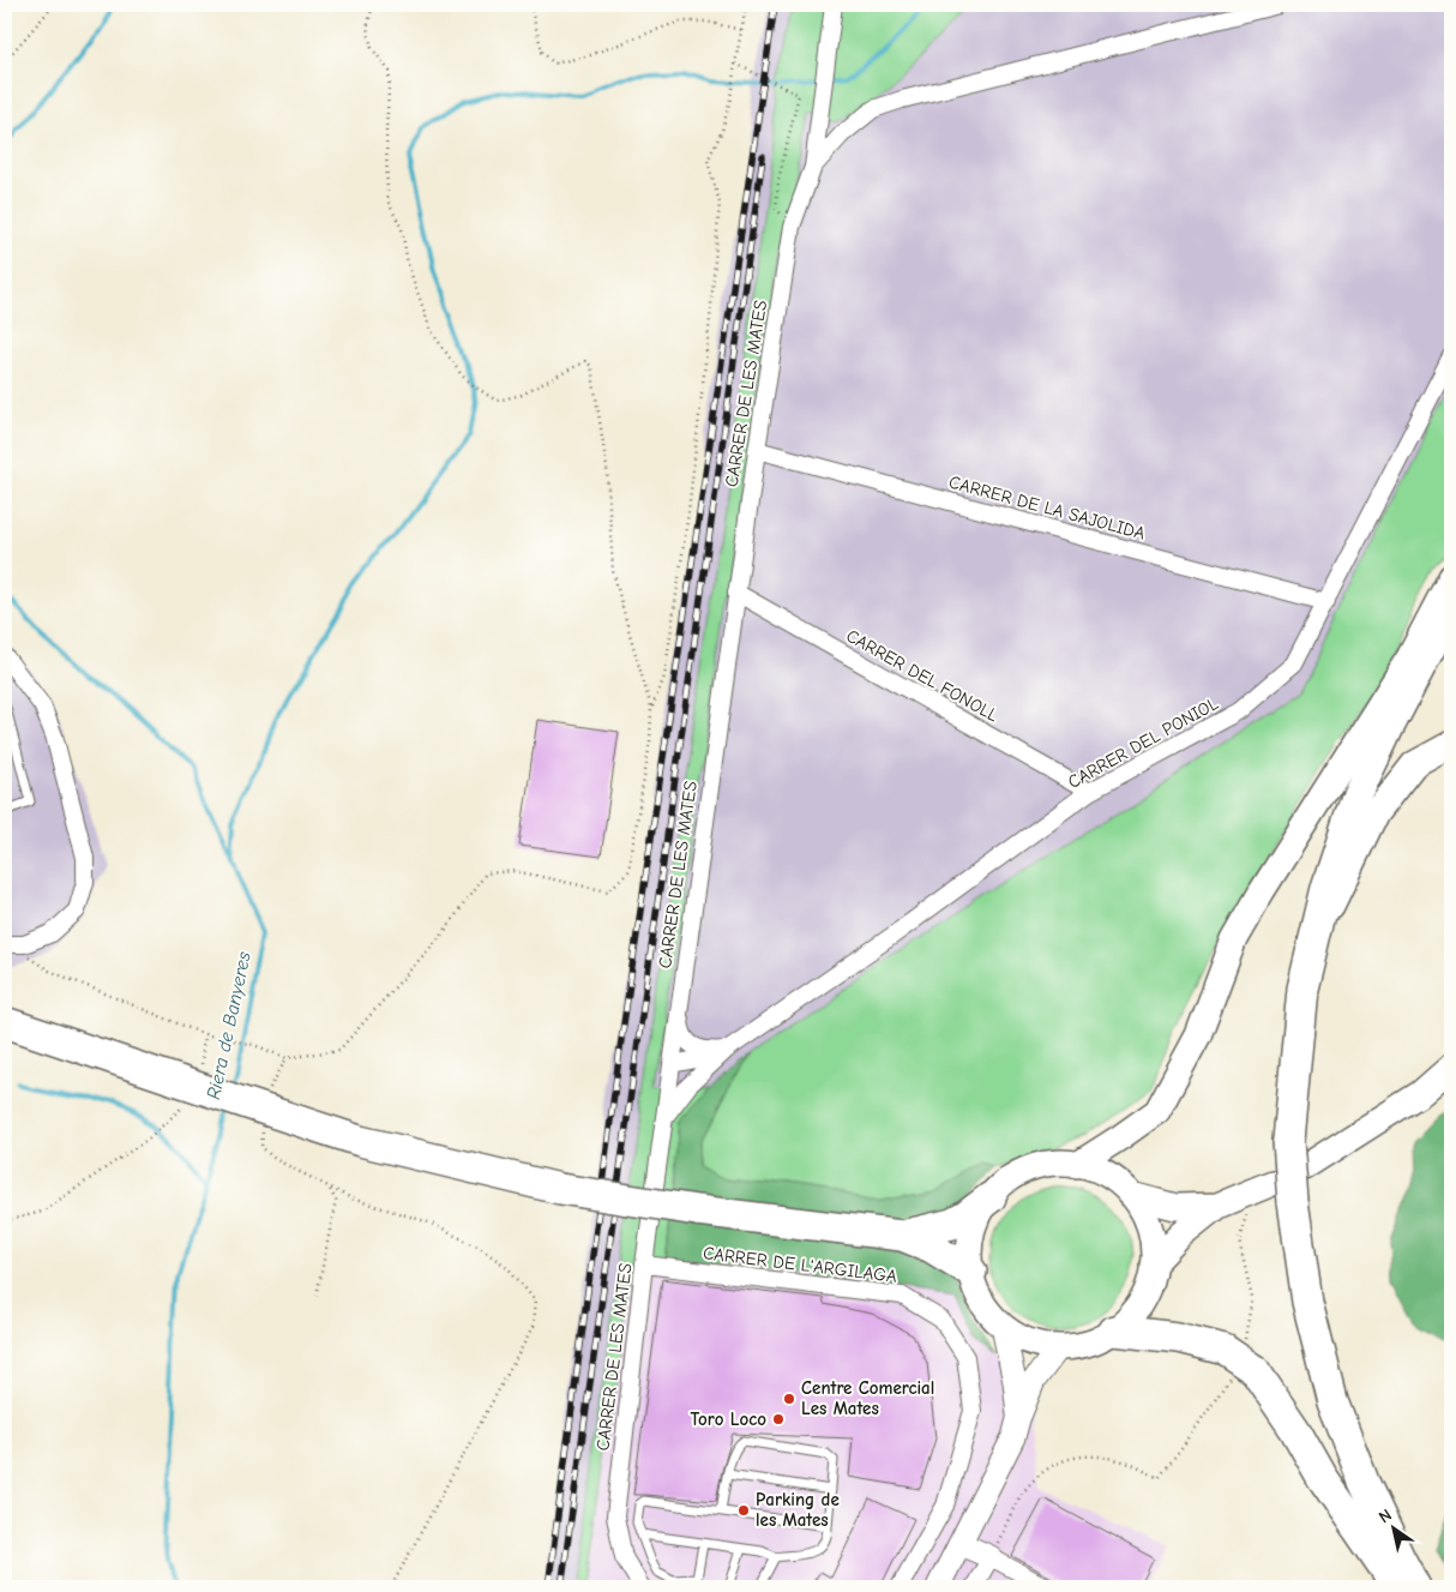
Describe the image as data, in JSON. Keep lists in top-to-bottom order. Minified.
{"streets":{"street":["CARRER DE LES MATES","CARRER DE LA SAJOLIDA","CARRER DEL FONOLL","CARRER DEL PONIOL","CARRER DE L'ARGILAGA"]},"crossings":[["CARRER DE LES MATES","CARRER DE LA SAJOLIDA"],["CARRER DE LES MATES","CARRER DEL FONOLL"],["CARRER DE LES MATES","CARRER DEL PONIOL"],["CARRER DE LES MATES","CARRER DE L'ARGILAGA"],["CARRER DE LA SAJOLIDA","CARRER DEL PONIOL"],["CARRER DEL FONOLL","CARRER DEL PONIOL"]],"water":["Riera de Banyeres"],"places":["Centre Comercial Les Mates","Toro Loco","Parking de les Mates"],"north":"top left"}
